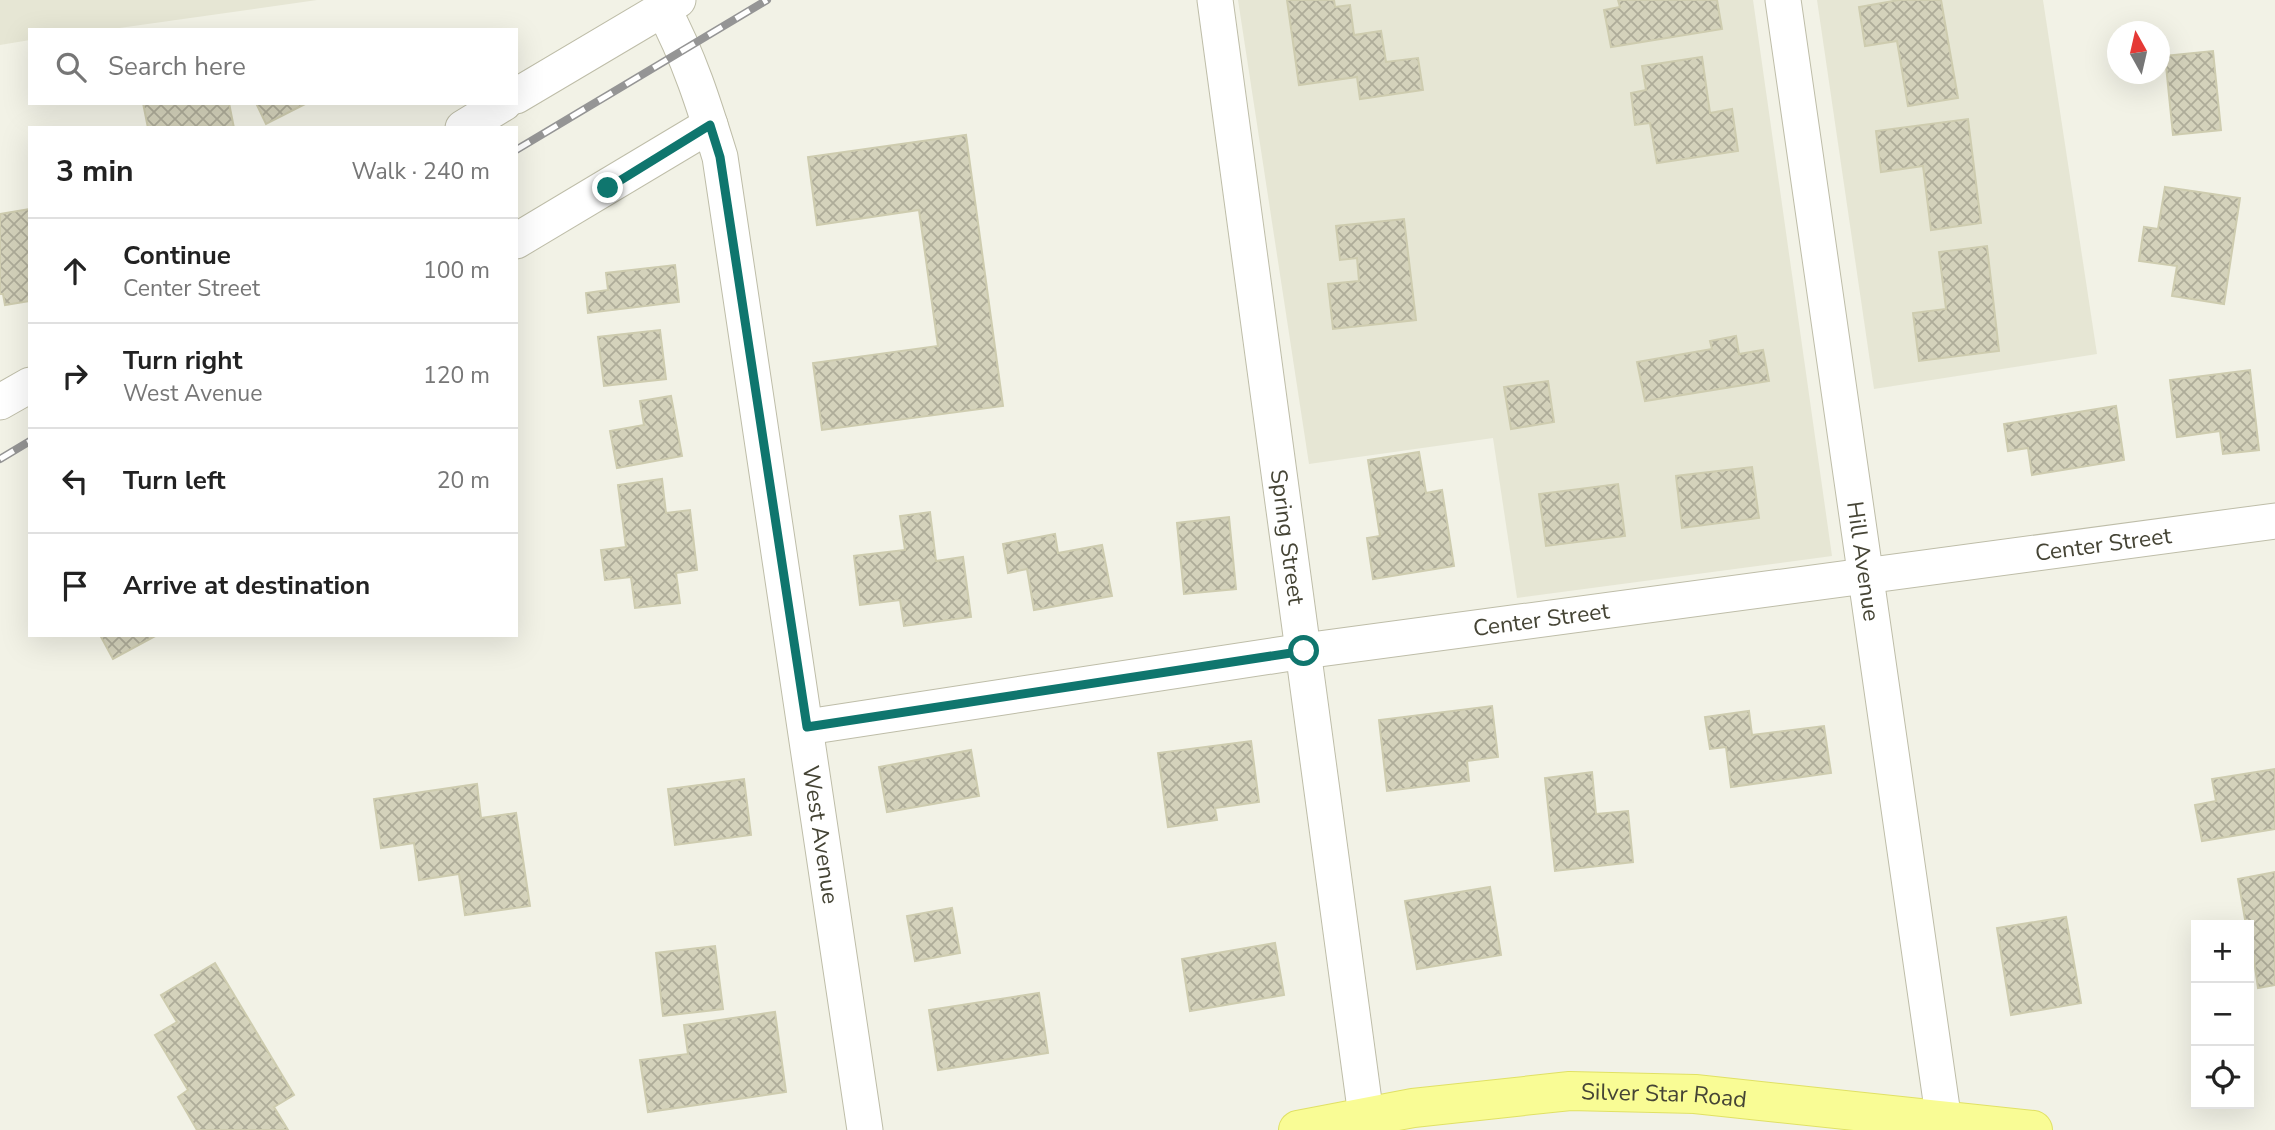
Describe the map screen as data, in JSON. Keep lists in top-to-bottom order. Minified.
{"streets":{"main road":["Silver Star Road"],"street":["Spring Street","Center Street","Hill Avenue","West Avenue"]},"crossings":[["Spring Street","Center Street"],["Spring Street","Silver Star Road"],["Center Street","Hill Avenue"],["Center Street","West Avenue"],["Hill Avenue","Silver Star Road"]],"north":"top","page":{"search":"Search here","heading":["3 min","Walk · 240 m"],"list":[["Continue","Center Street","100 m"],["Turn right","West Avenue","120 m"],["Turn left","20 m"],"Arrive at destination"],"map_buttons":["+","−"]}}
